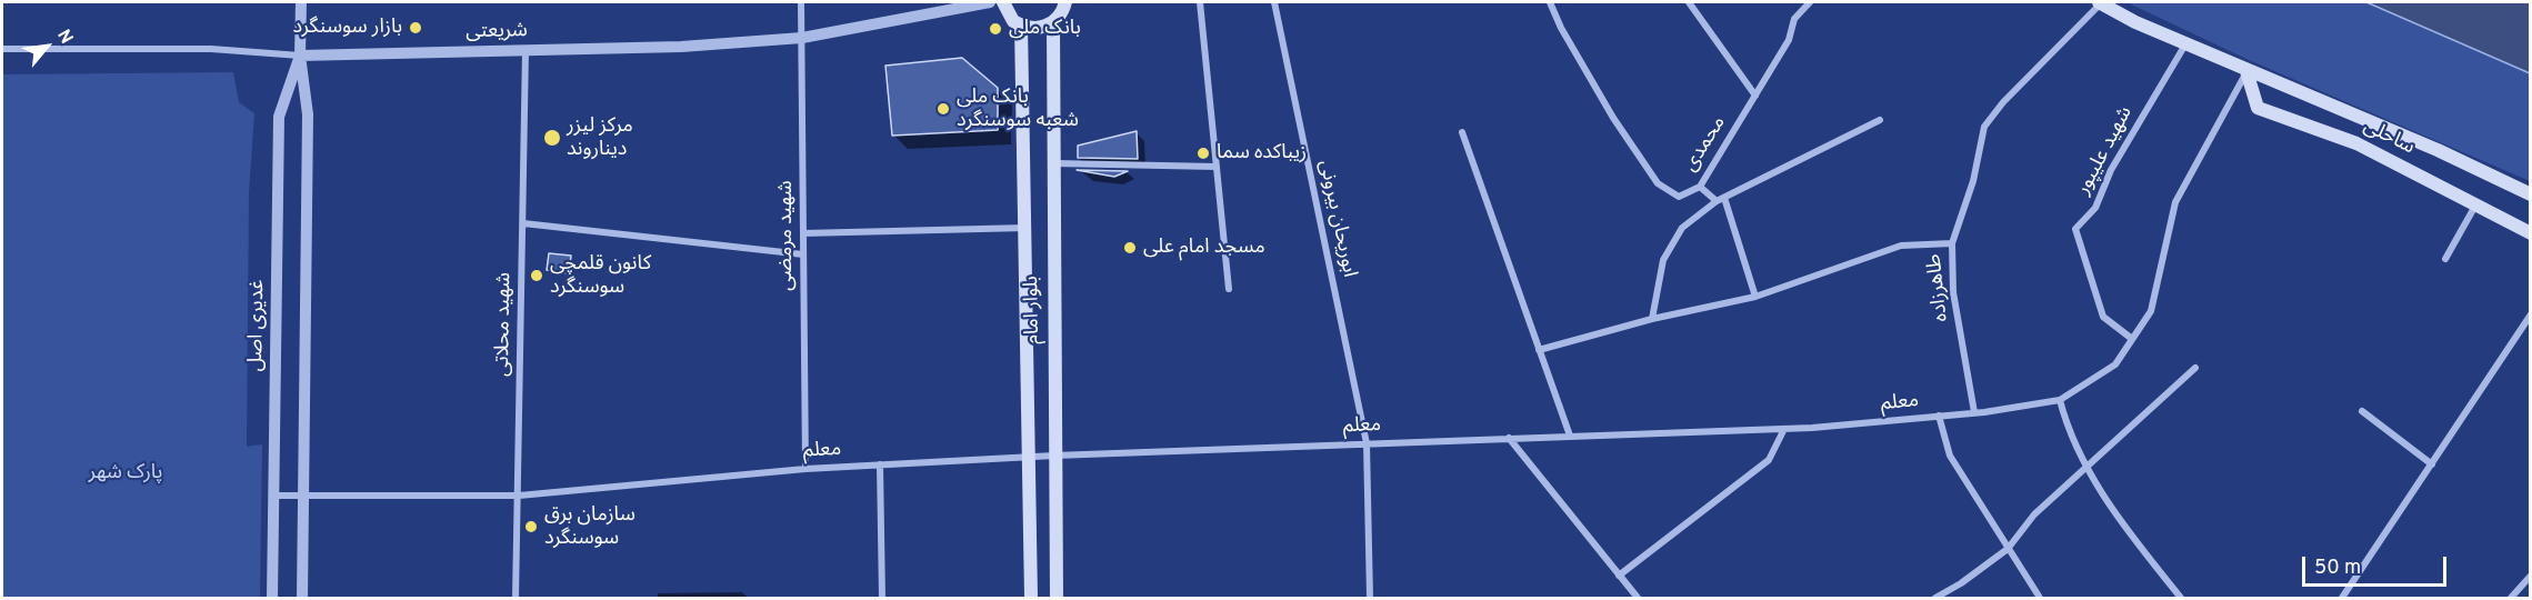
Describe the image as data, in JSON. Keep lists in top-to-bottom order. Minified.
{"streets":{"main road":["ساحلی","بلوار امام"],"street":["شریعتی","محمدی","شهید علیپور","ابوریحان بیرونی","شهید مرمضی","طاهرزاده","شهید محلاتی","غدیری اصل","معلم"]},"crossings":[["شریعتی","شهید مرمضی"],["شریعتی","شهید محلاتی"],["شریعتی","غدیری اصل"],["ساحلی","شهید علیپور"],["ساحلی","معلم"],["شهید علیپور","معلم"],["ابوریحان بیرونی","معلم"],["شهید مرمضی","معلم"],["طاهرزاده","معلم"],["بلوار امام","معلم"],["شهید محلاتی","معلم"],["غدیری اصل","معلم"]],"parks":["پارک شهر"],"places":["بازار سوسنگرد","بانک ملی","بانک ملی شعبه سوسنگرد","مرکز لیزر دیناروند","زیباکده سما","مسجد امام علی","کانون قلمچی سوسنگرد","سازمان برق سوسنگرد"],"scale_bar":"50 m","north":"top right"}
